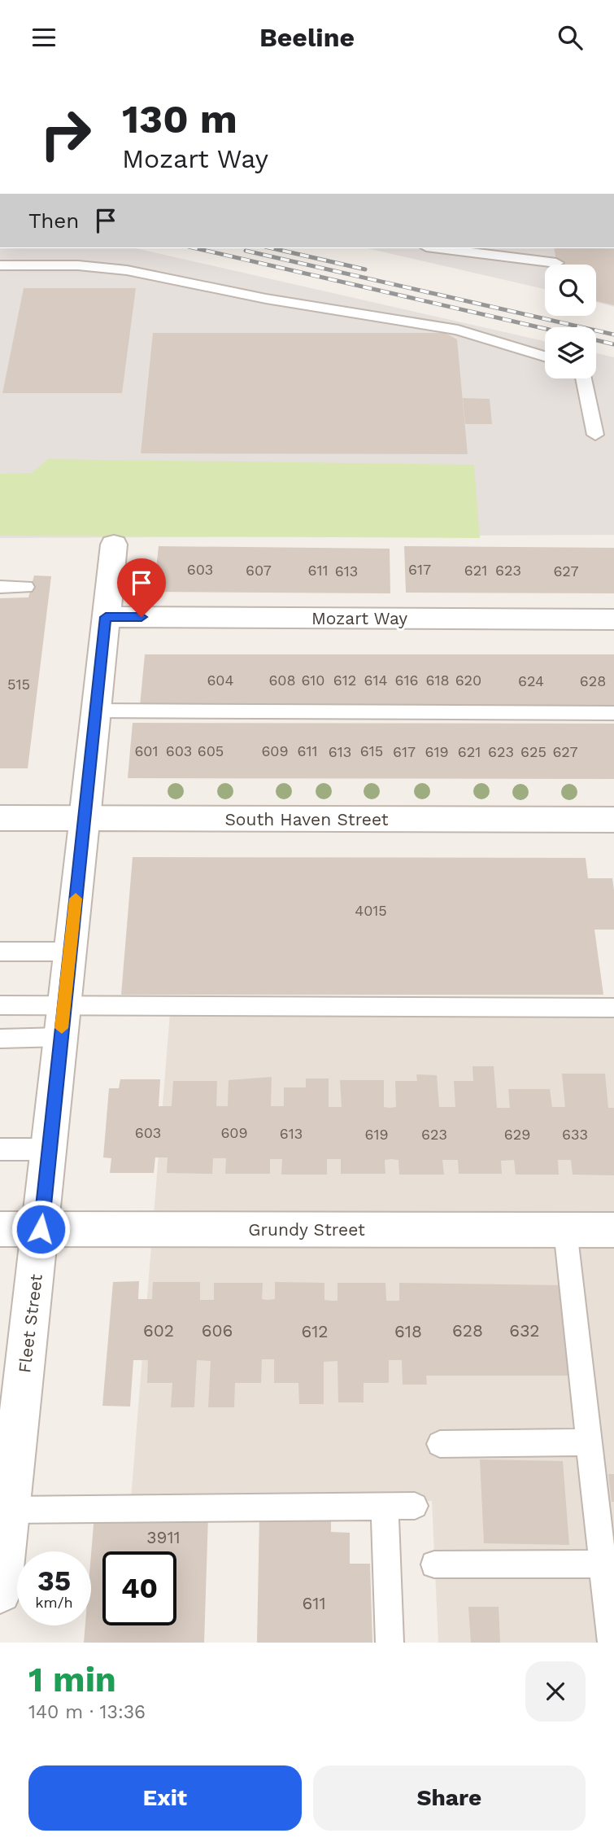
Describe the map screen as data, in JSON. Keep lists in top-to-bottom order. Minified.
{"streets":{"street":["Mozart Way","South Haven Street","Grundy Street","Fleet Street"]},"crossings":[["Mozart Way","Fleet Street"],["South Haven Street","Fleet Street"],["Grundy Street","Fleet Street"]],"house_numbers":["603","617","607","611","621","623","613","627","604","608","610","612","614","616","618","620","624","628","515","601","603","605","609","611","615","613","617","619","621","623","625","627","4015","603","609","613","619","623","629","633","602","606","628","632","612","618","3911","611"],"page":{"header":"Beeline","turn":["130 m","Mozart Way"],"then":"Then","speed":"35 km/h","limit":"40","heading":["1 min","140 m · 13:36"],"buttons":["Exit","Share"]}}
